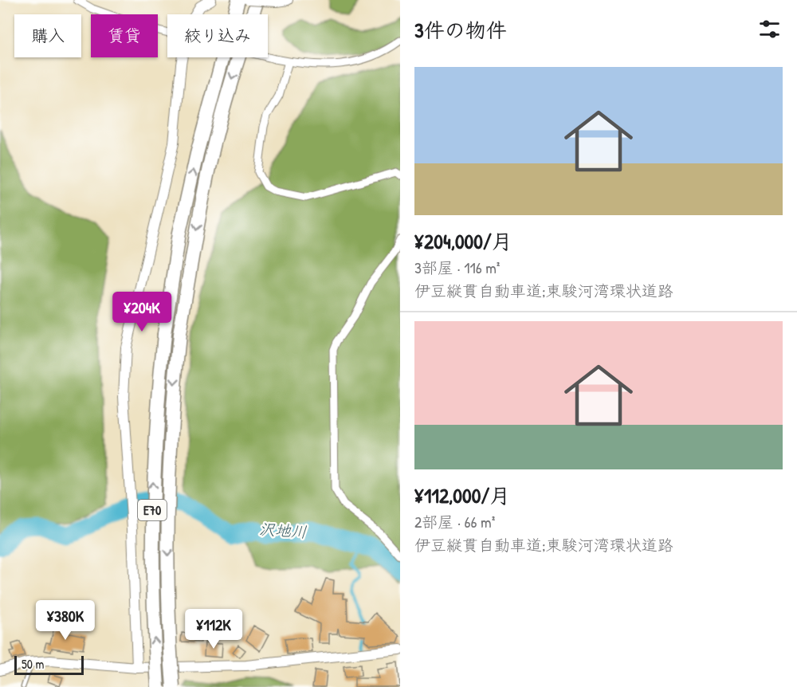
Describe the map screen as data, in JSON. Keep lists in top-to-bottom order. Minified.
{"streets":{"highway":["E70"]},"water":["沢地川"],"scale_bar":"50 m","page":{"heading":"3件の物件","chip":["購入","賃貸","絞り込み"],"list":[{"name":"¥204,000/月","note":"3部屋 · 116 m² · 伊豆縦貫自動車道;東駿河湾環状道路"},{"name":"¥112,000/月","note":"2部屋 · 66 m² · 伊豆縦貫自動車道;東駿河湾環状道路"}],"price":["¥204K","¥380K","¥112K"],"scale":"50 m"}}
